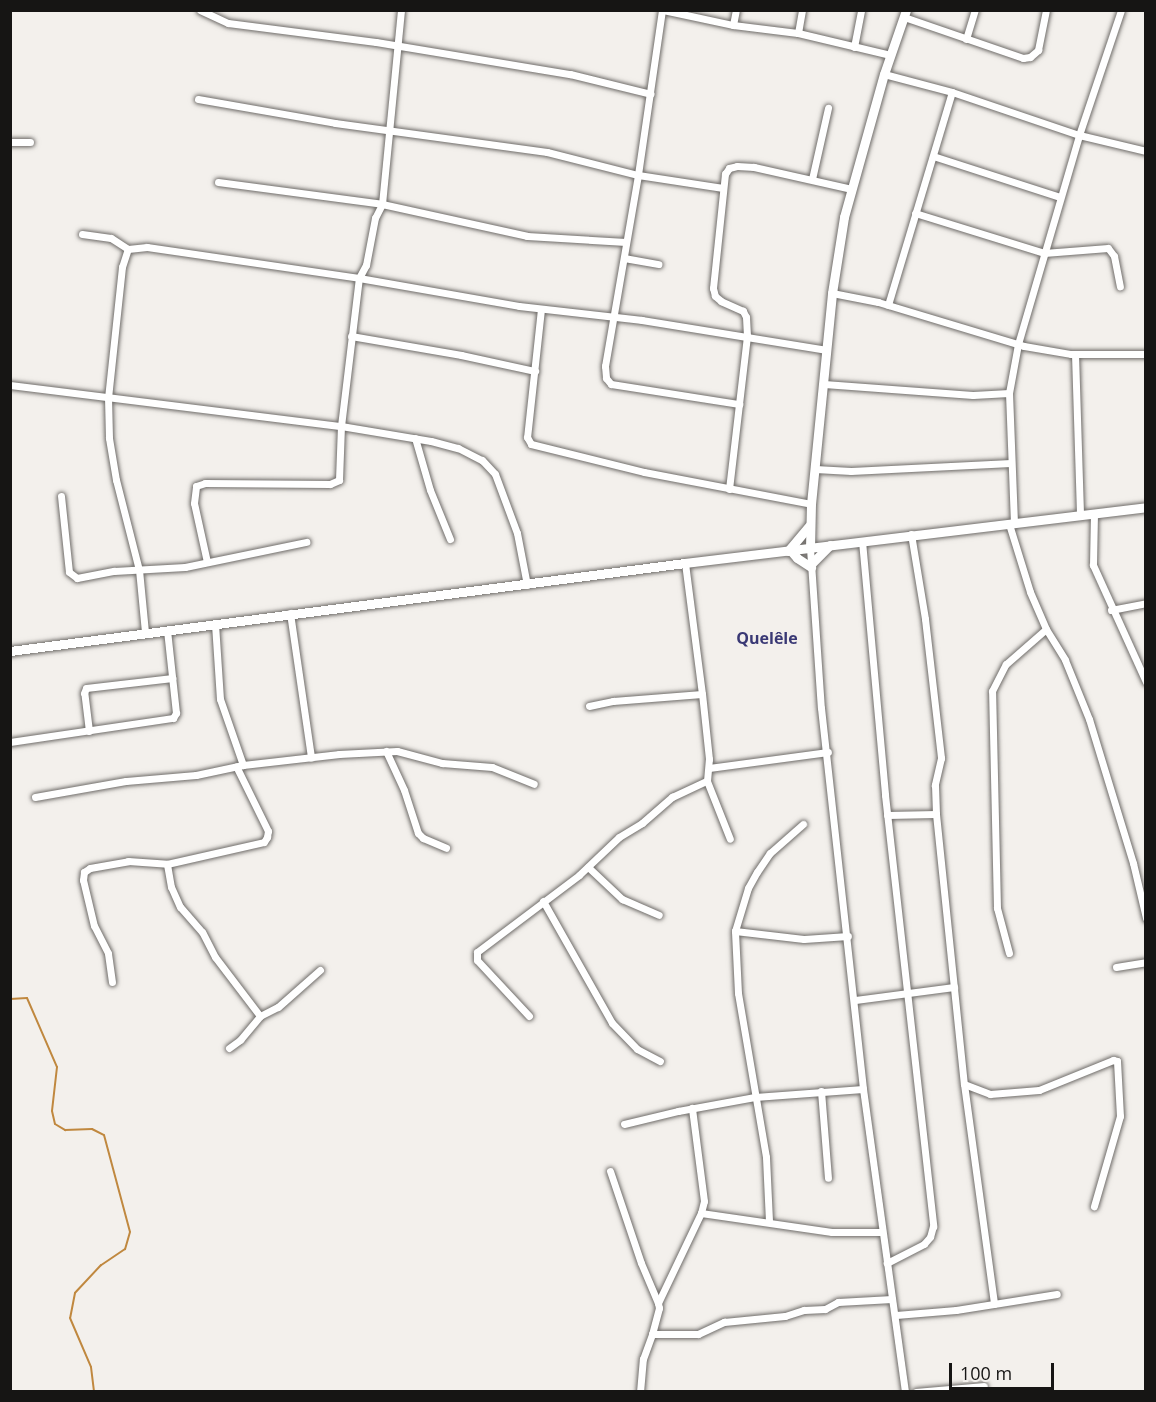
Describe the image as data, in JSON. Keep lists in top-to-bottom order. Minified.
{"districts":["Quelêle"],"scale_bar":"100 m"}
